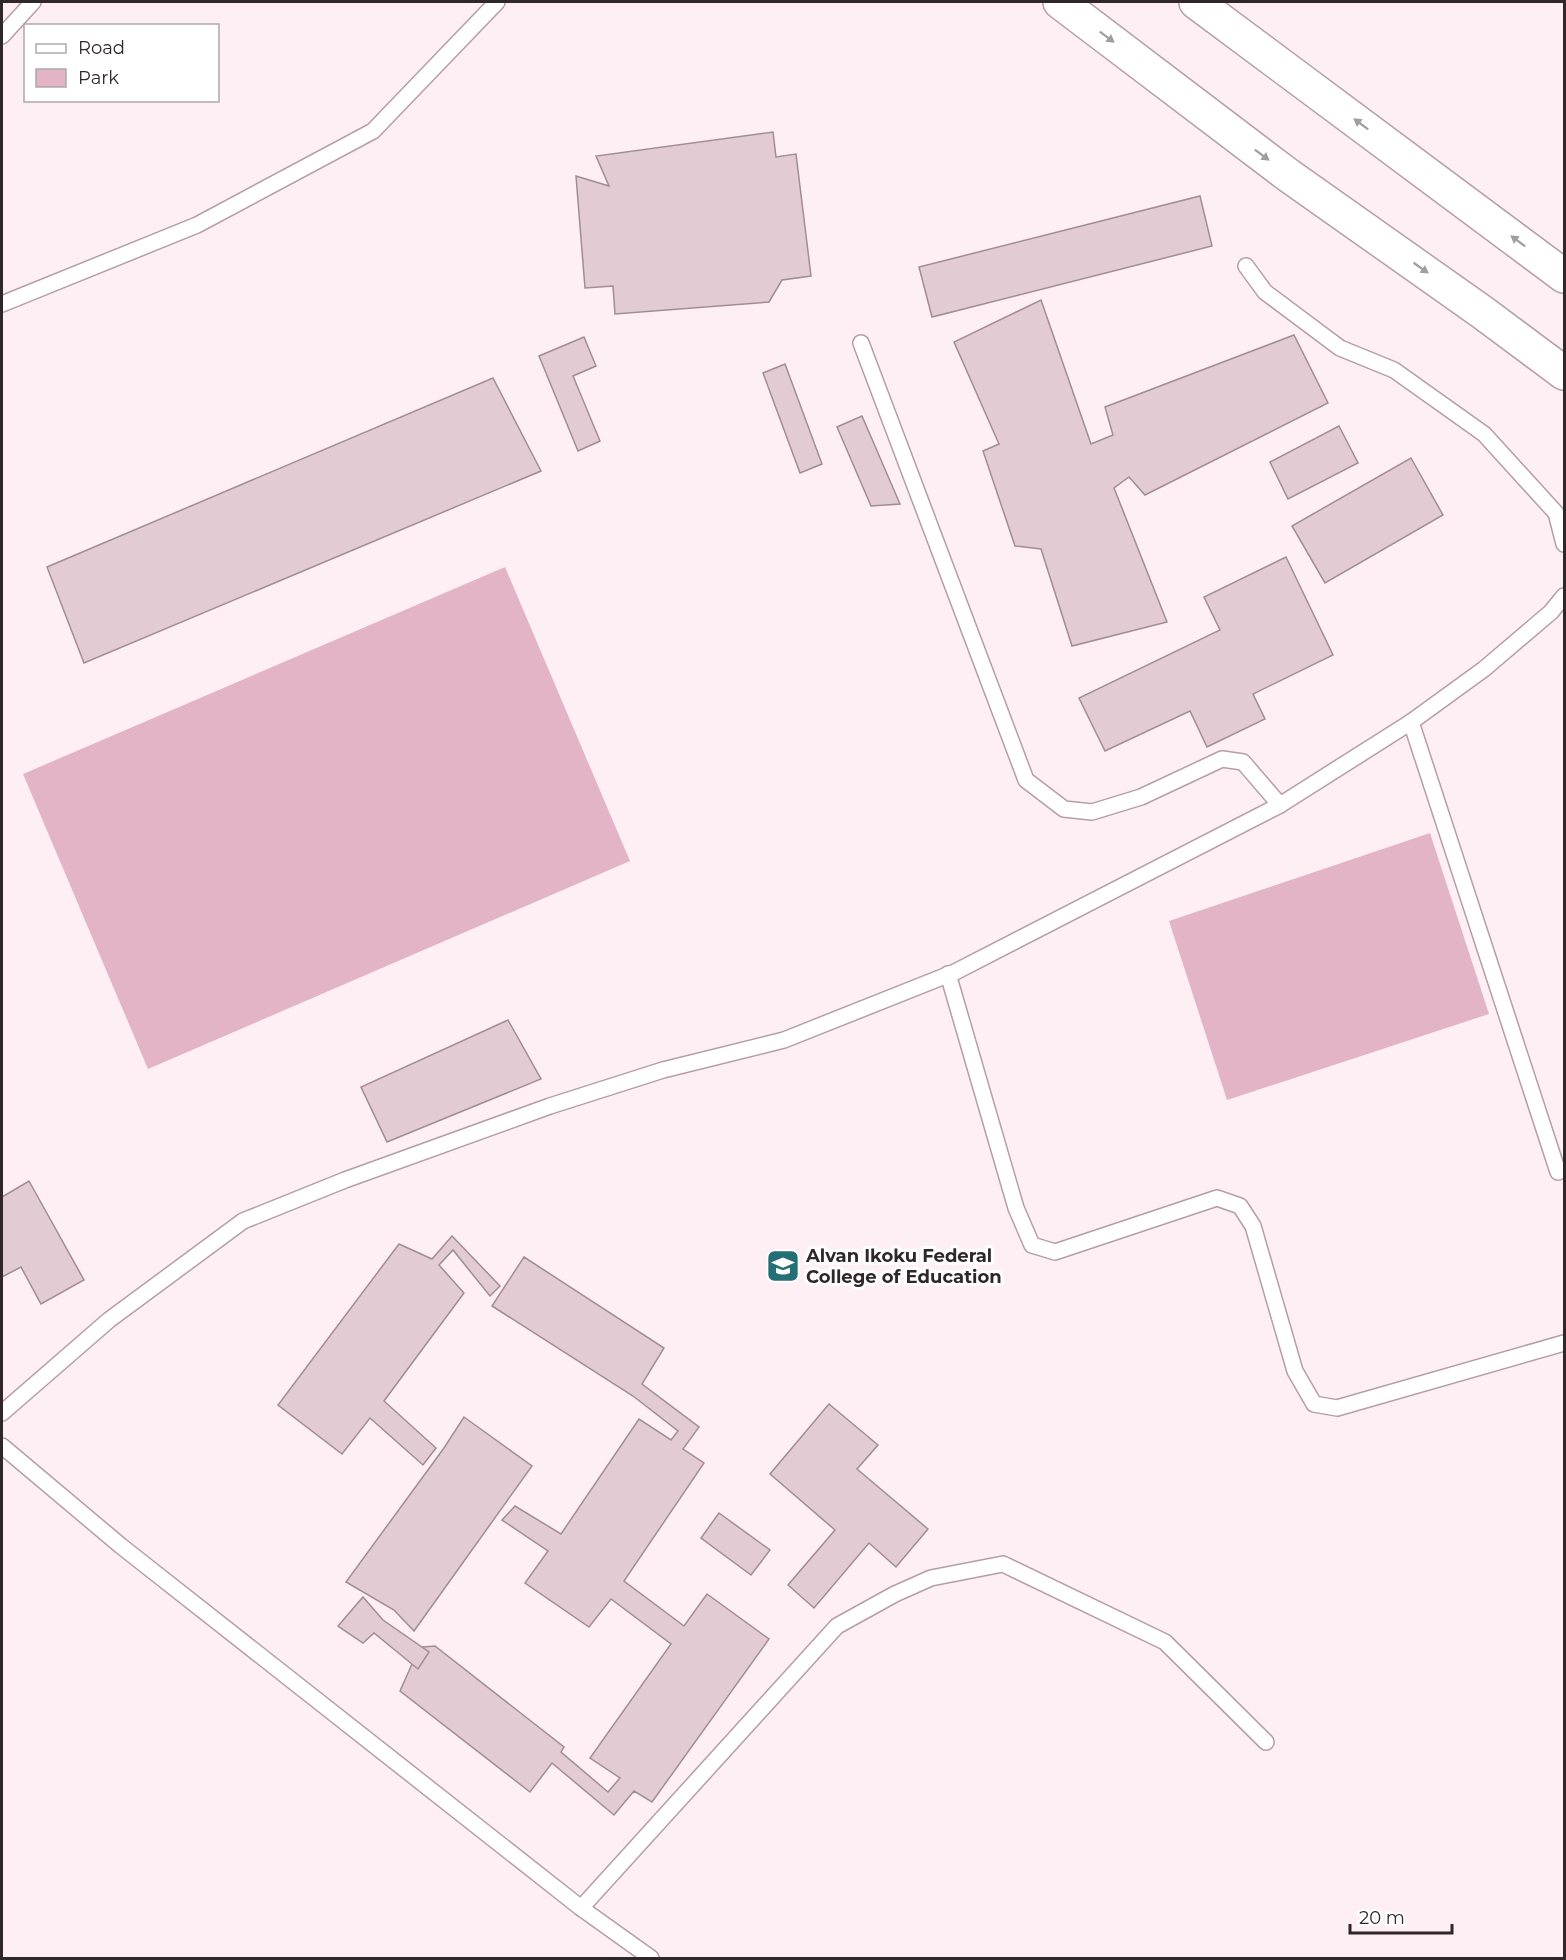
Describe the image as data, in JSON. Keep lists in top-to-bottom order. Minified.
{"places":{"school or university":["Alvan Ikoku Federal College of Education"]},"legend":["Road","Park"],"scale_bar":"20 m"}
